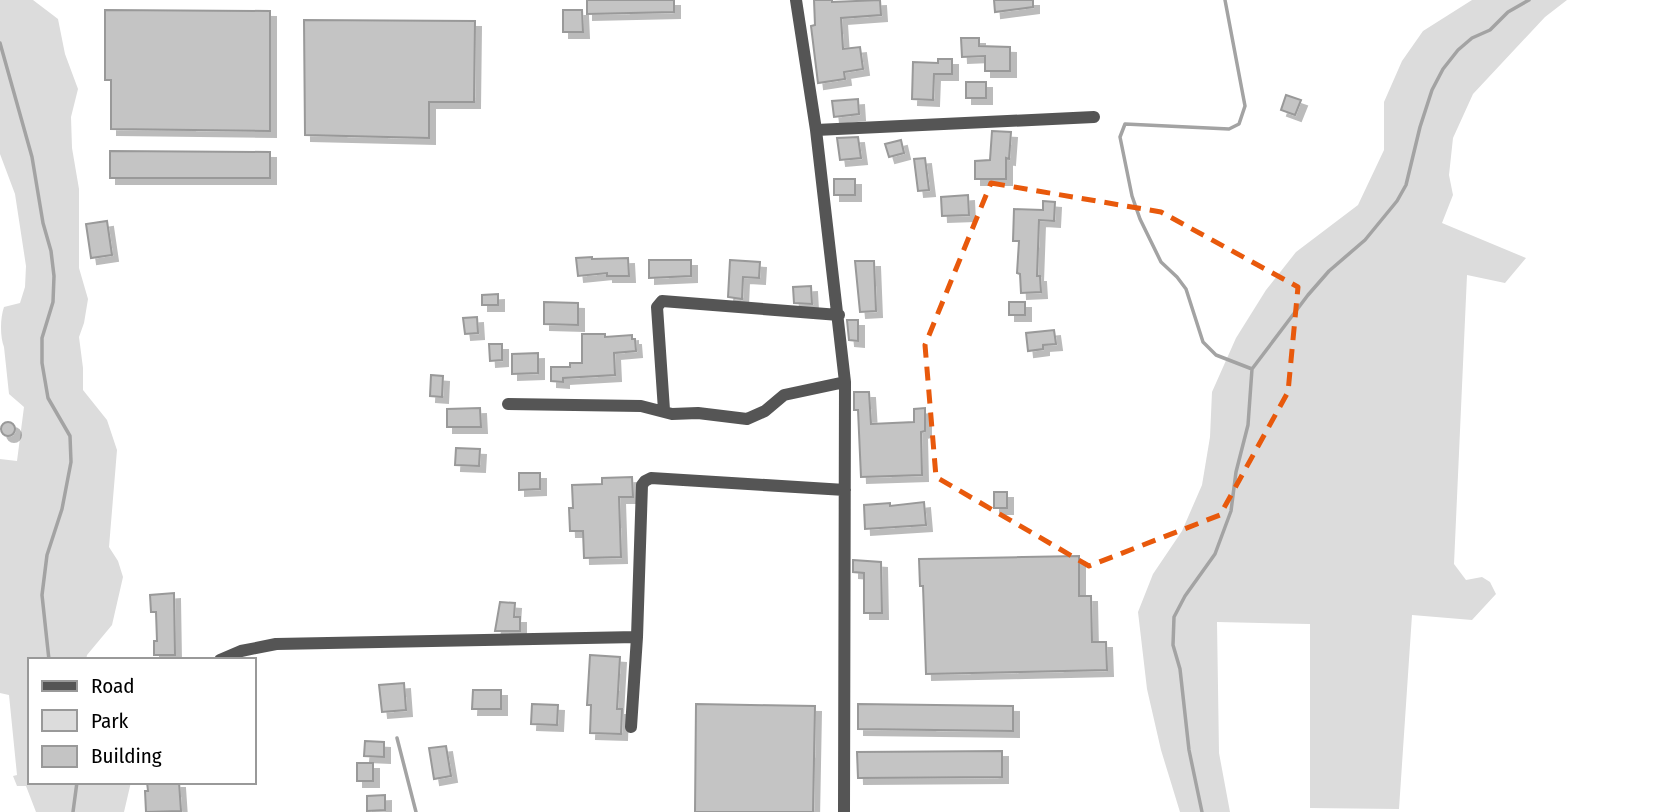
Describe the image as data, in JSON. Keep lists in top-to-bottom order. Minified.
{"legend":["Road","Park","Building"]}
